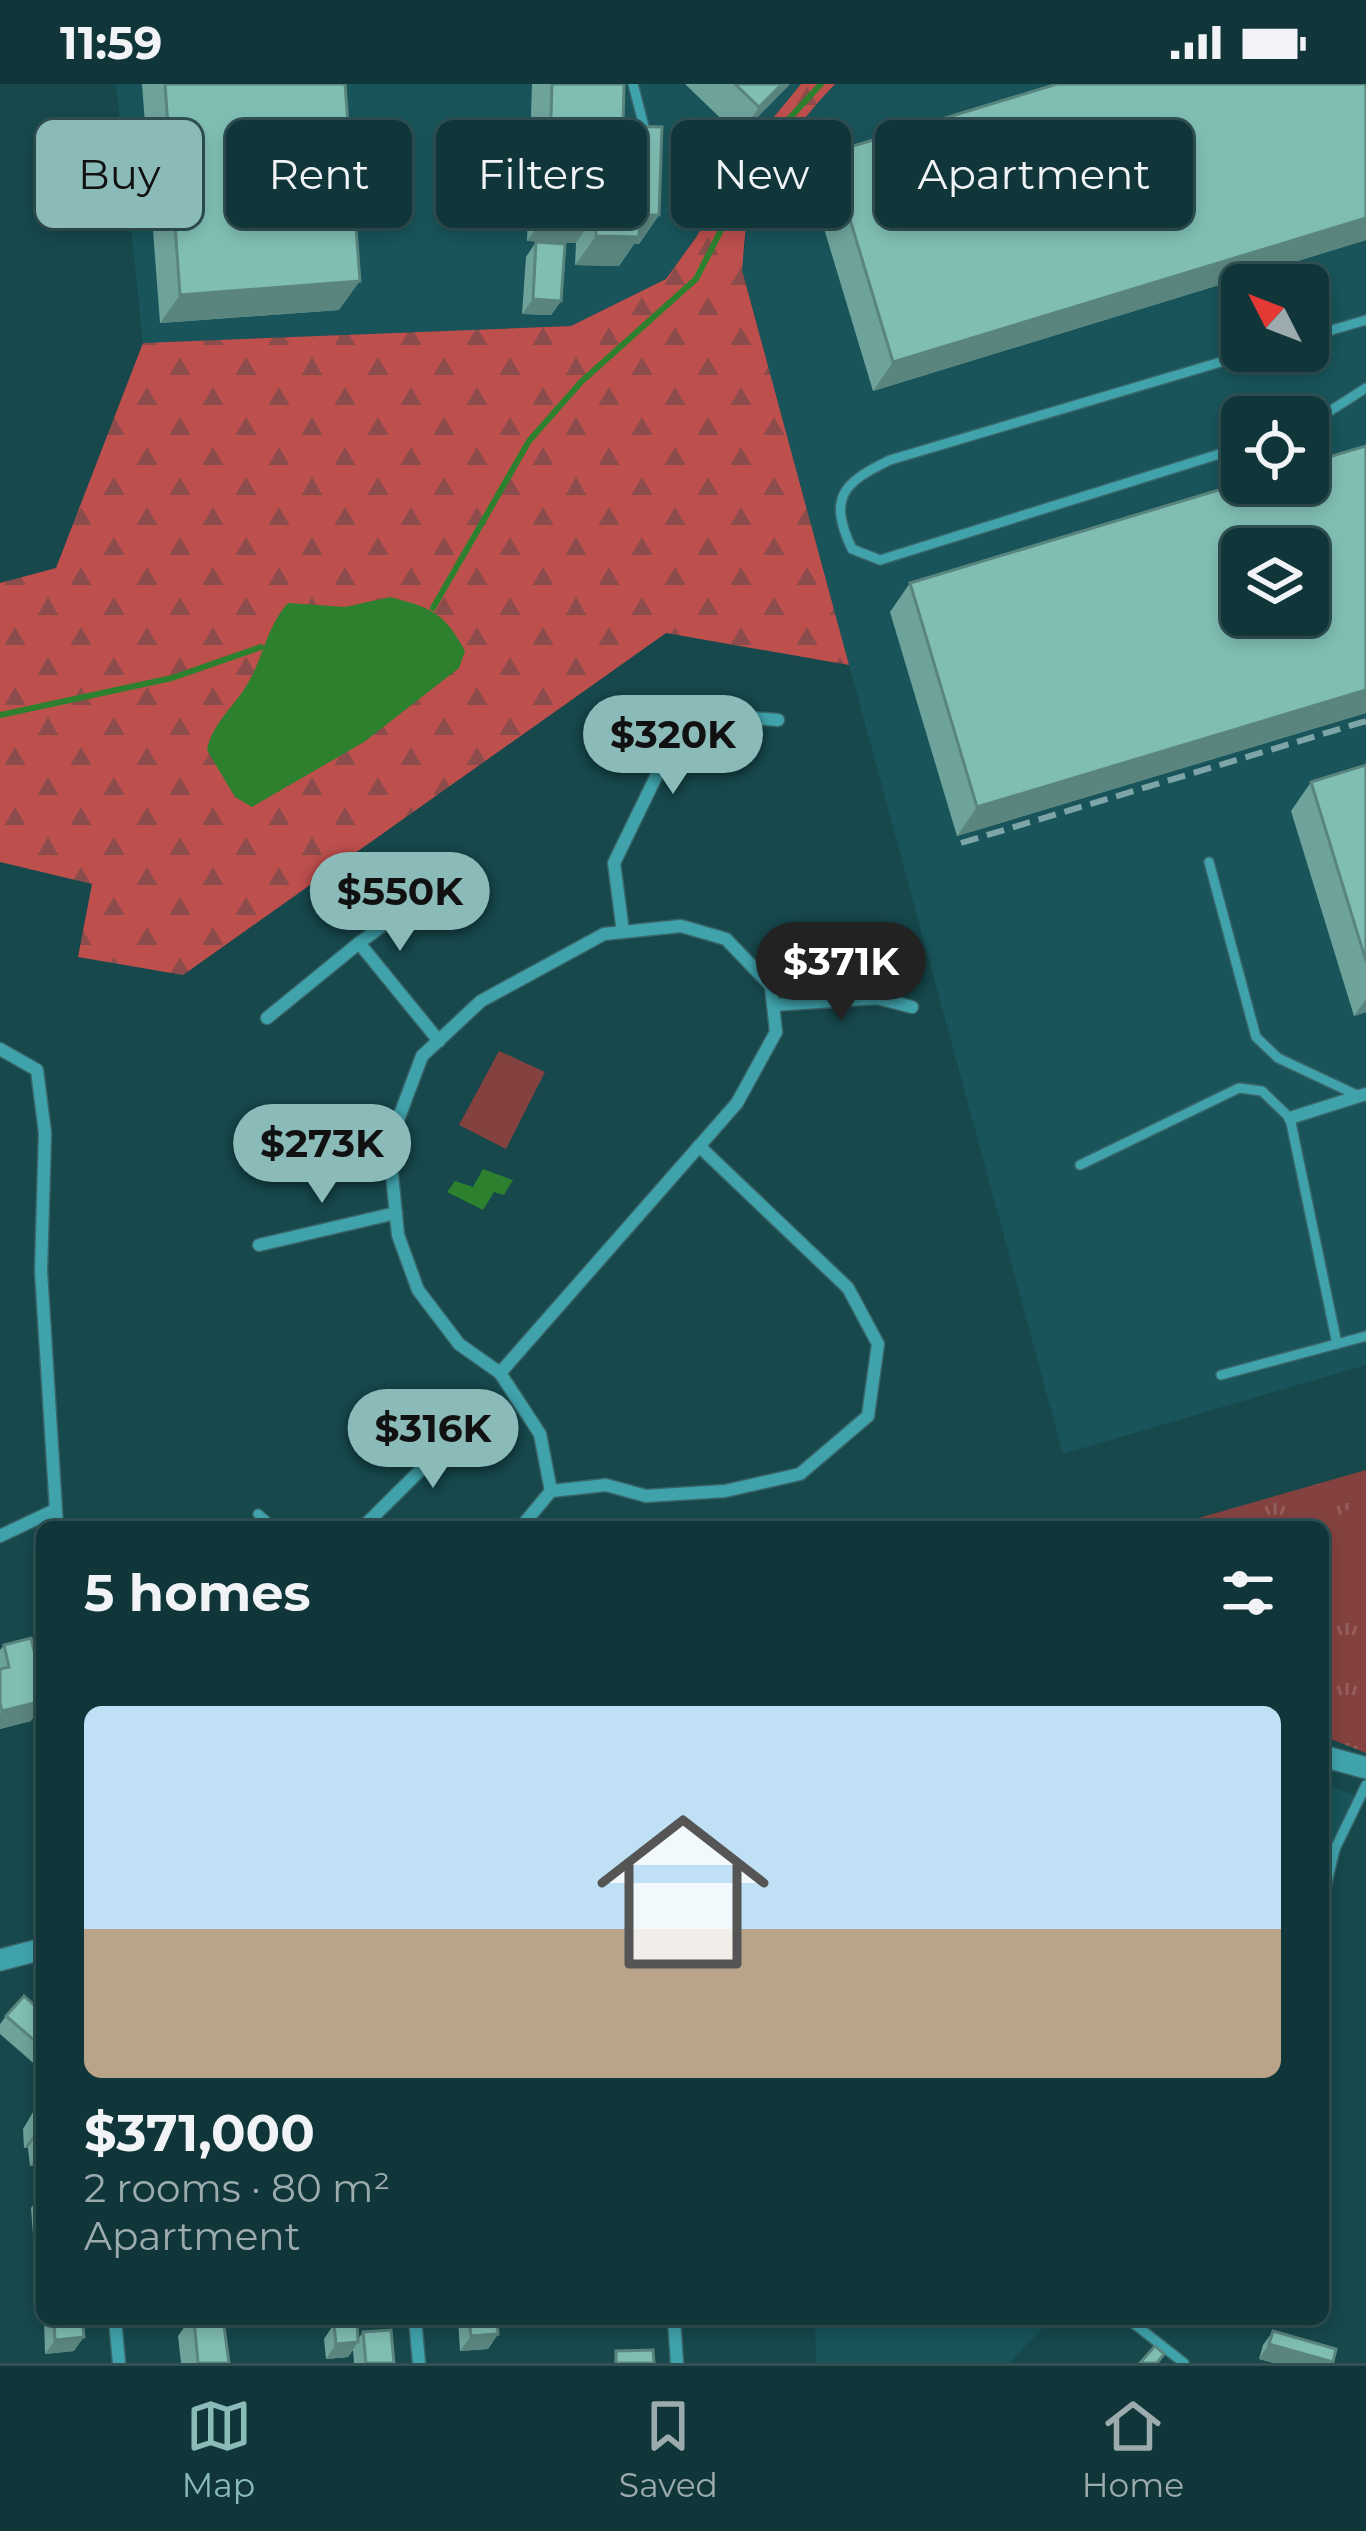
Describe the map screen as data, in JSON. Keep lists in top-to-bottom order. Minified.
{"north":"top left","page":{"status":"11:59","chip":["Buy","Rent","Filters","New","Apartment"],"price":["$320K","$550K","$371K","$273K","$316K"],"heading":"5 homes","list":[{"name":"$371,000","note":"2 rooms · 80 m² · Apartment"}],"tabs":["Map","Saved","Home"]}}
